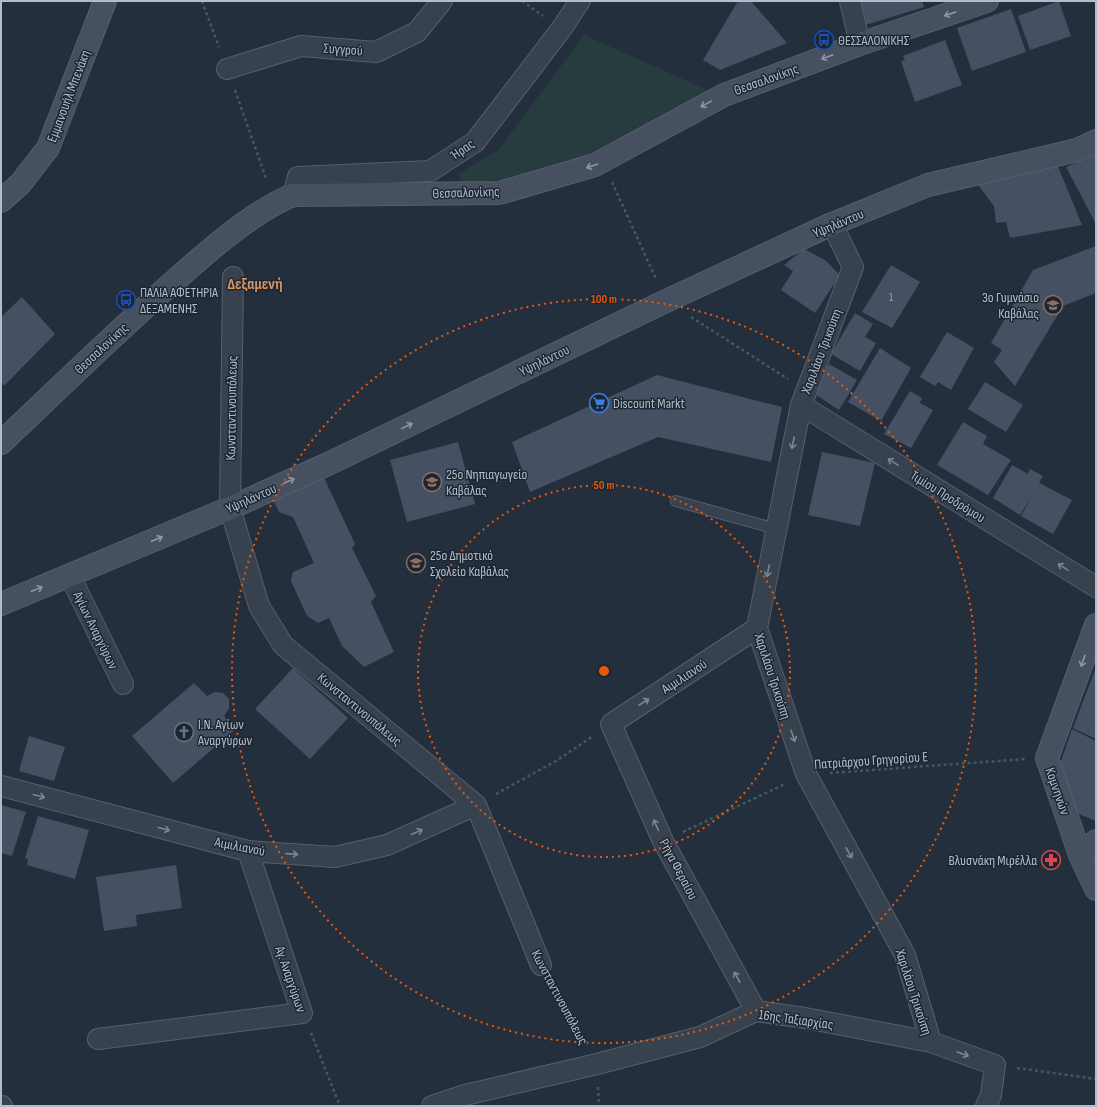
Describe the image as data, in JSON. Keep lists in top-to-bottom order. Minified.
{"streets":{"street":["Συγγρού","Θεσσαλονίκης","Εμμανουήλ Μπενάκη","Ήρας","Υψηλάντου","Χαριλάου Τρικούπη","Κωνσταντινουπόλεως","Τιμίου Προδρόμου","Αγίων Αναργύρων","Αιμιλιανού","Κομνηνών","Ρήγα Φεραίου","Αγ. Αναργύρων","16ης Ταξιαρχίας"],"path":["Πατριάρχου Γρηγορίου Ε"]},"crossings":[["Θεσσαλονίκης","Ήρας"],["Υψηλάντου","Χαριλάου Τρικούπη"],["Υψηλάντου","Κωνσταντινουπόλεως"],["Υψηλάντου","Αγίων Αναργύρων"],["Χαριλάου Τρικούπη","Τιμίου Προδρόμου"],["Χαριλάου Τρικούπη","Αιμιλιανού"],["Χαριλάου Τρικούπη","Πατριάρχου Γρηγορίου Ε"],["Χαριλάου Τρικούπη","16ης Ταξιαρχίας"],["Κωνσταντινουπόλεως","Αιμιλιανού"],["Κωνσταντινουπόλεως","16ης Ταξιαρχίας"],["Αιμιλιανού","Ρήγα Φεραίου"],["Αιμιλιανού","Αγ. Αναργύρων"],["Πατριάρχου Γρηγορίου Ε","Κομνηνών"],["Πατριάρχου Γρηγορίου Ε","Ρήγα Φεραίου"],["Ρήγα Φεραίου","16ης Ταξιαρχίας"]],"one_way":["Θεσσαλονίκης","Υψηλάντου","Χαριλάου Τρικούπη","Τιμίου Προδρόμου","Αιμιλιανού","Κομνηνών","Ρήγα Φεραίου"],"districts":["Δεξαμενή"],"places":{"bus stop":["ΘΕΣΣΑΛΟΝΙΚΗΣ","ΠΑΛΙΑ ΑΦΕΤΗΡΙΑ ΔΕΞΑΜΕΝΗΣ"],"school or university":["3ο Γυμνάσιο Καβάλας","25ο Νηπιαγωγείο Καβάλας","25ο Δημοτικό Σχολείο Καβάλας"],"supermarket":["Discount Markt"],"church":["Ι.Ν. Αγίων Αναργύρων"],"pharmacy":["Βλυσνάκη Μιρέλλα"]},"house_numbers":["1"],"rings":["100 m","50 m"]}
